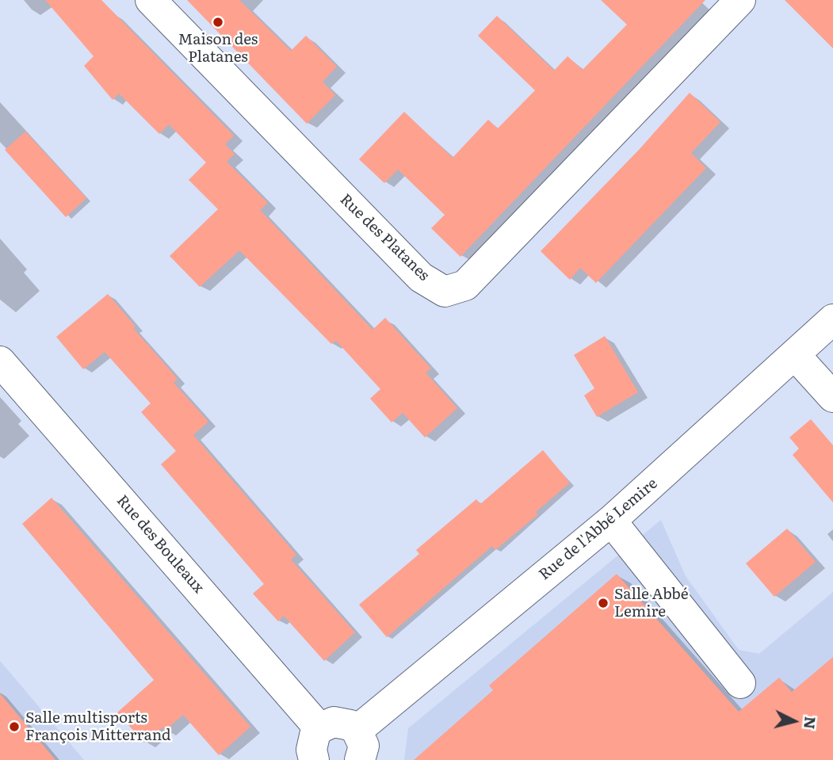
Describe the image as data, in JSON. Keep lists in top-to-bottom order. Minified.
{"streets":{"street":["Rue des Platanes","Rue de l'Abbé Lemire","Rue des Bouleaux"]},"places":["Maison des Platanes","Salle Abbé Lemire","Salle multisports François Mitterrand"],"north":"right"}
